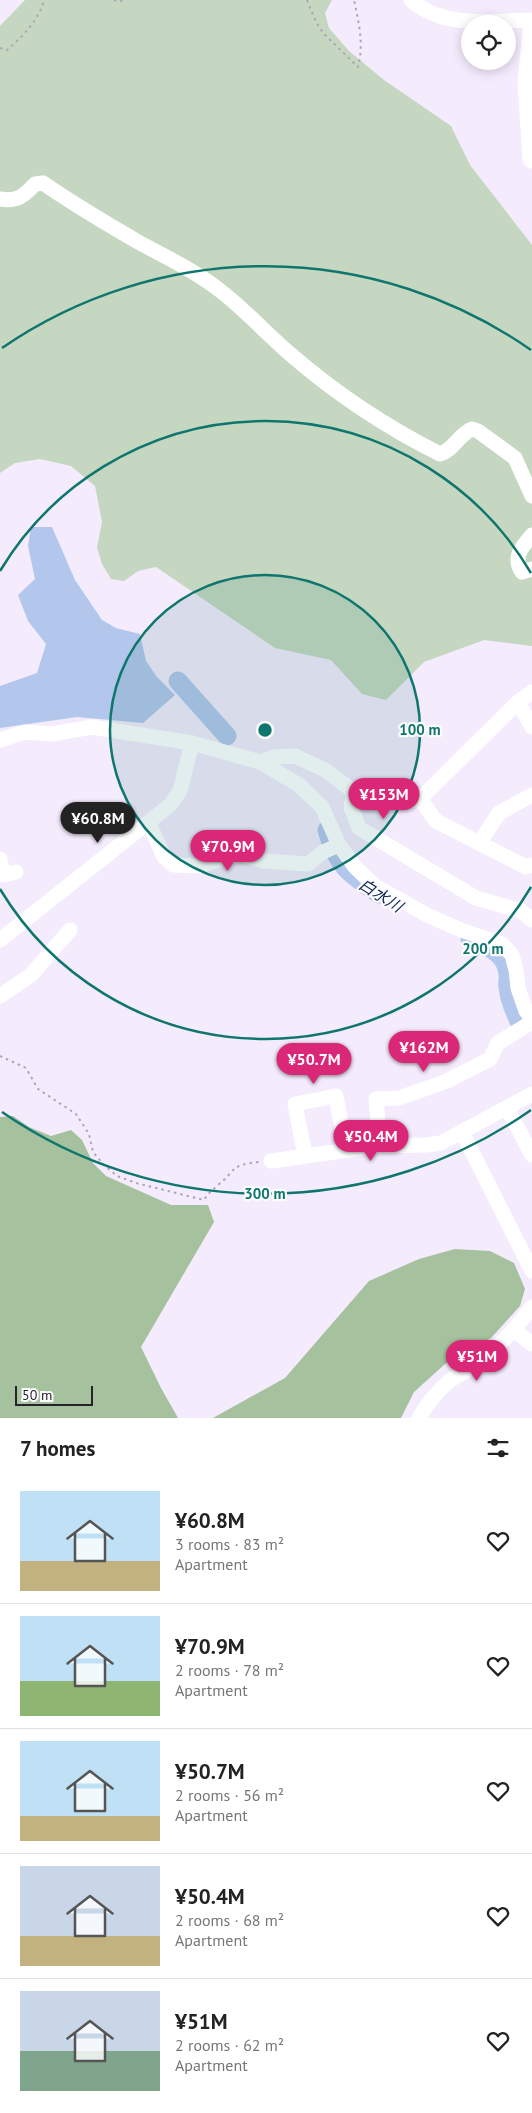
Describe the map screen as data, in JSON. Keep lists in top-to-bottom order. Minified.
{"water":["白水川"],"scale_bar":"50 m","page":{"price":["¥153M","¥60.8M","¥70.9M","¥162M","¥50.7M","¥50.4M","¥51M"],"scale":"50 m","heading":"7 homes","list":[{"name":"¥60.8M","note":"3 rooms · 83 m² · Apartment"},{"name":"¥70.9M","note":"2 rooms · 78 m² · Apartment"},{"name":"¥50.7M","note":"2 rooms · 56 m² · Apartment"},{"name":"¥50.4M","note":"2 rooms · 68 m² · Apartment"},{"name":"¥51M","note":"2 rooms · 62 m² · Apartment"}]},"rings":["100 m","200 m","300 m"]}
